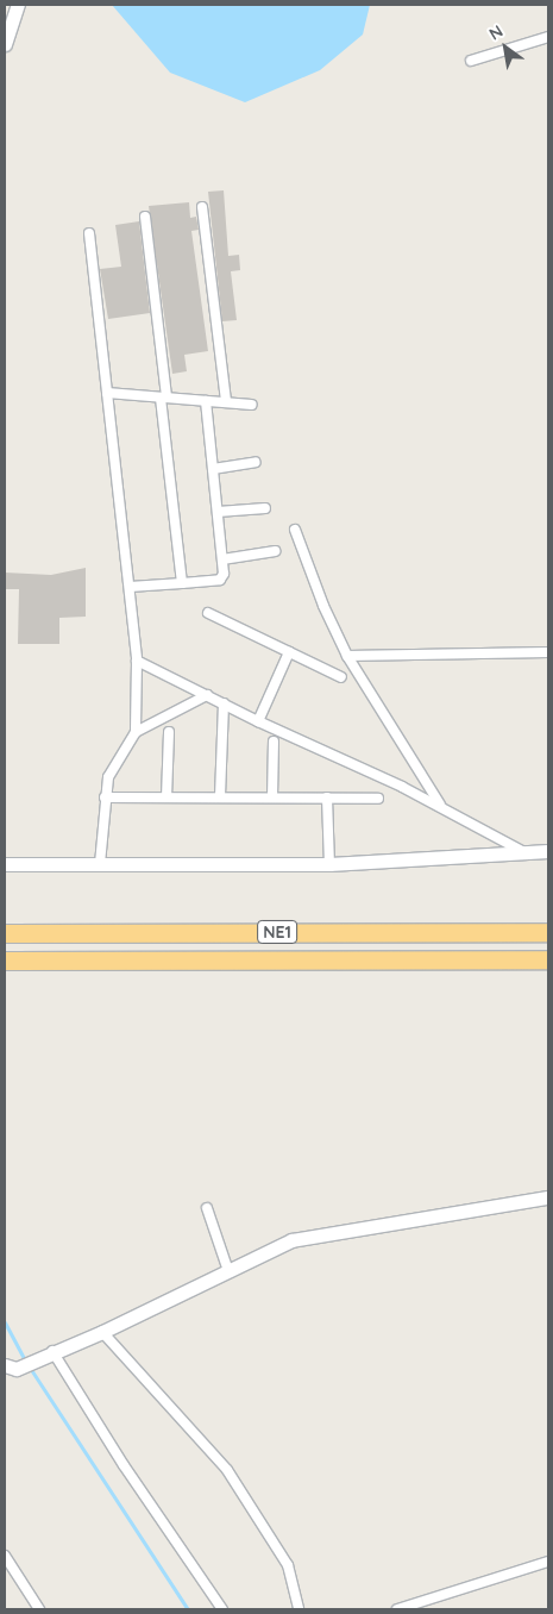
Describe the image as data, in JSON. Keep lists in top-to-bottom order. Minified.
{"streets":{"highway":["NE1"]},"north":"top left"}
